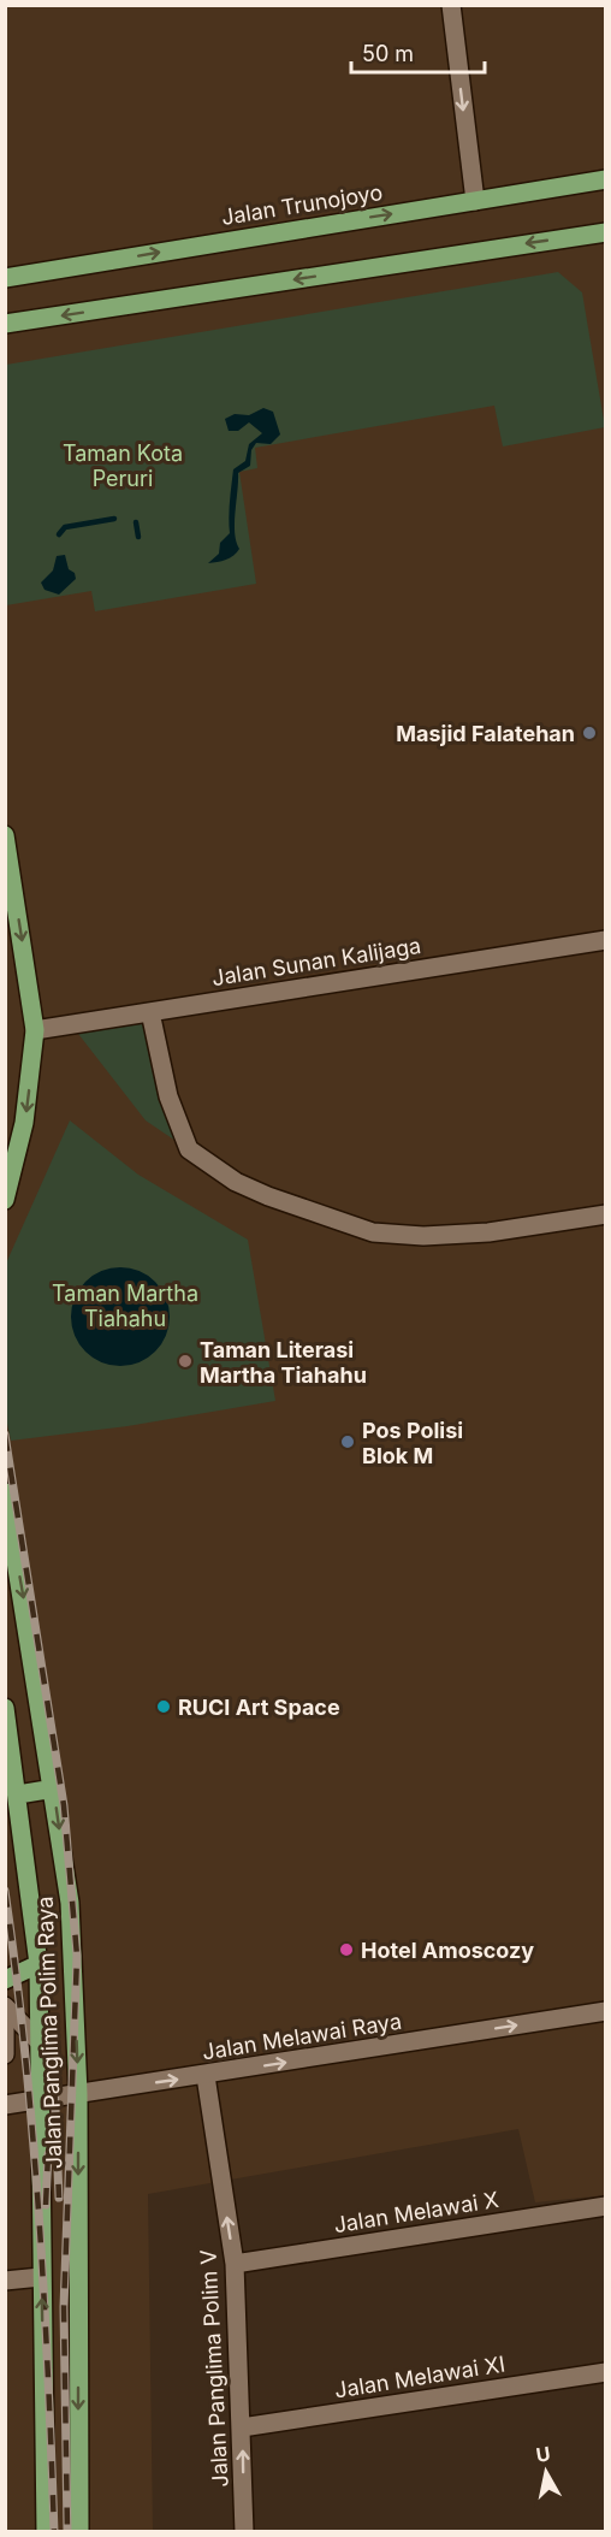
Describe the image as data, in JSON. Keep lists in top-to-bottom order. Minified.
{"streets":{"main road":["Jalan Trunojoyo","Jalan Panglima Polim Raya"],"street":["Jalan Sunan Kalijaga","Jalan Melawai Raya","Jalan Melawai X","Jalan Panglima Polim V","Jalan Melawai XI"]},"crossings":[["Jalan Panglima Polim Raya","Jalan Melawai Raya"],["Jalan Melawai Raya","Jalan Panglima Polim V"],["Jalan Melawai X","Jalan Panglima Polim V"],["Jalan Panglima Polim V","Jalan Melawai XI"]],"one_way":["Jalan Melawai Raya","Jalan Panglima Polim V"],"parks":["Taman Kota Peruri","Taman Martha Tiahahu"],"places":["Masjid Falatehan","Taman Literasi Martha Tiahahu","Pos Polisi Blok M","RUCI Art Space","Hotel Amoscozy"],"scale_bar":"50 m","north":"top"}
